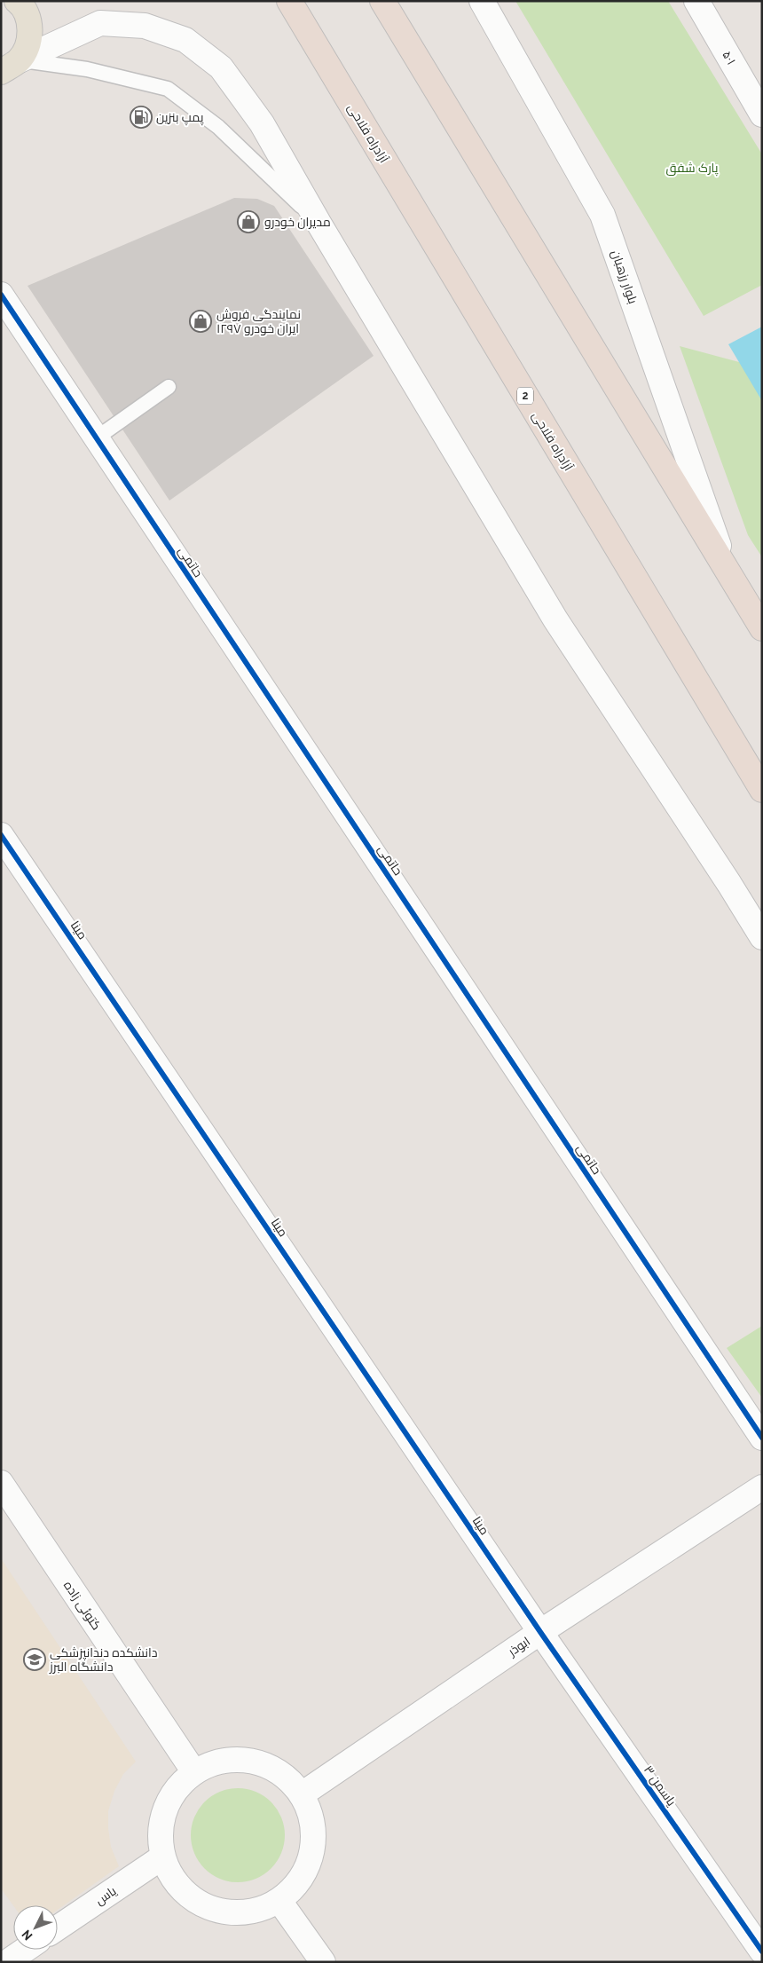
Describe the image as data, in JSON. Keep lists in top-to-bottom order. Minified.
{"streets":{"highway":["آزادراه فلاحی","2"],"street":["۵۰۱","بلوار رزهبان","حاتمی","مینا","کتوئی زاده","ابوذر","یاسمن ۳","یاس"]},"crossings":[["مینا","ابوذر"],["مینا","یاسمن ۳"],["کتوئی زاده","ابوذر"],["کتوئی زاده","یاس"],["ابوذر","یاسمن ۳"],["ابوذر","یاس"]],"parks":["پارک شفق"],"places":{"fuel station":["پمپ بنزین"],"shop":["مدیران خودرو","نمایندگی فروش ایران خودرو ۱۲۹۷"],"school or university":["دانشکده دندانپزشکی دانشگاه البرز"]},"north":"bottom left"}
